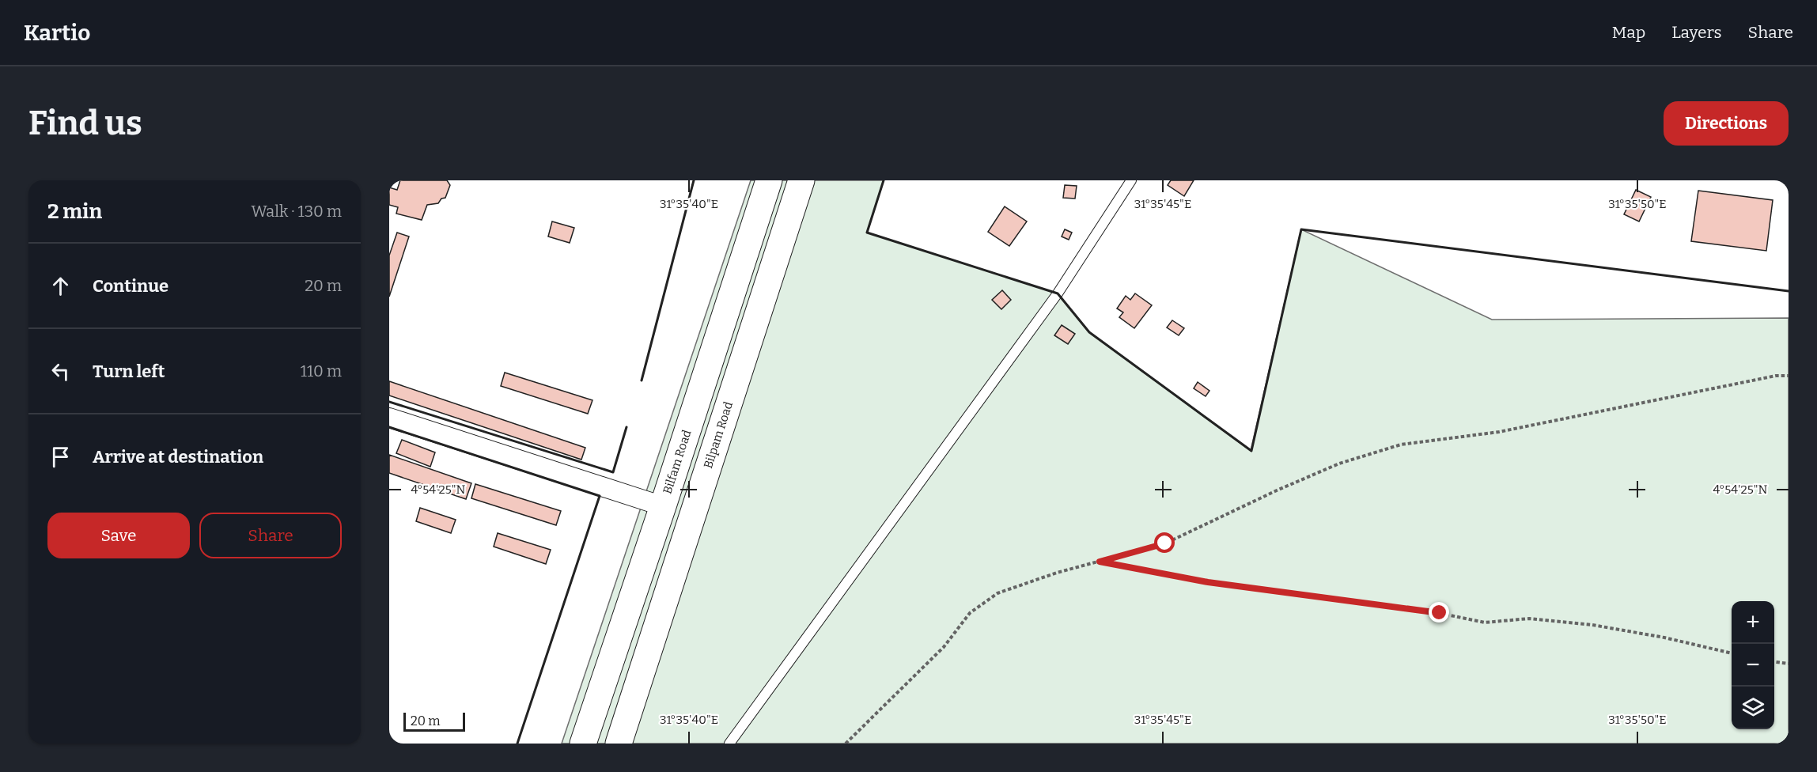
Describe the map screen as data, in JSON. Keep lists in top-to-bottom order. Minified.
{"streets":{"main road":["Bilpam Road","Bilfam Road"]},"scale_bar":"20 m","page":{"header":"Kartio","nav":["Map","Layers","Share"],"buttons":["Directions",["Save","Share"]],"title":"Find us","heading":["2 min","Walk · 130 m"],"list":[["Continue","20 m"],["Turn left","110 m"],"Arrive at destination"],"map_buttons":["+","−"],"scale":"20 m"},"coordinates":["31°35'40\"E","31°35'45\"E","31°35'50\"E","4°54'25\"N"]}
